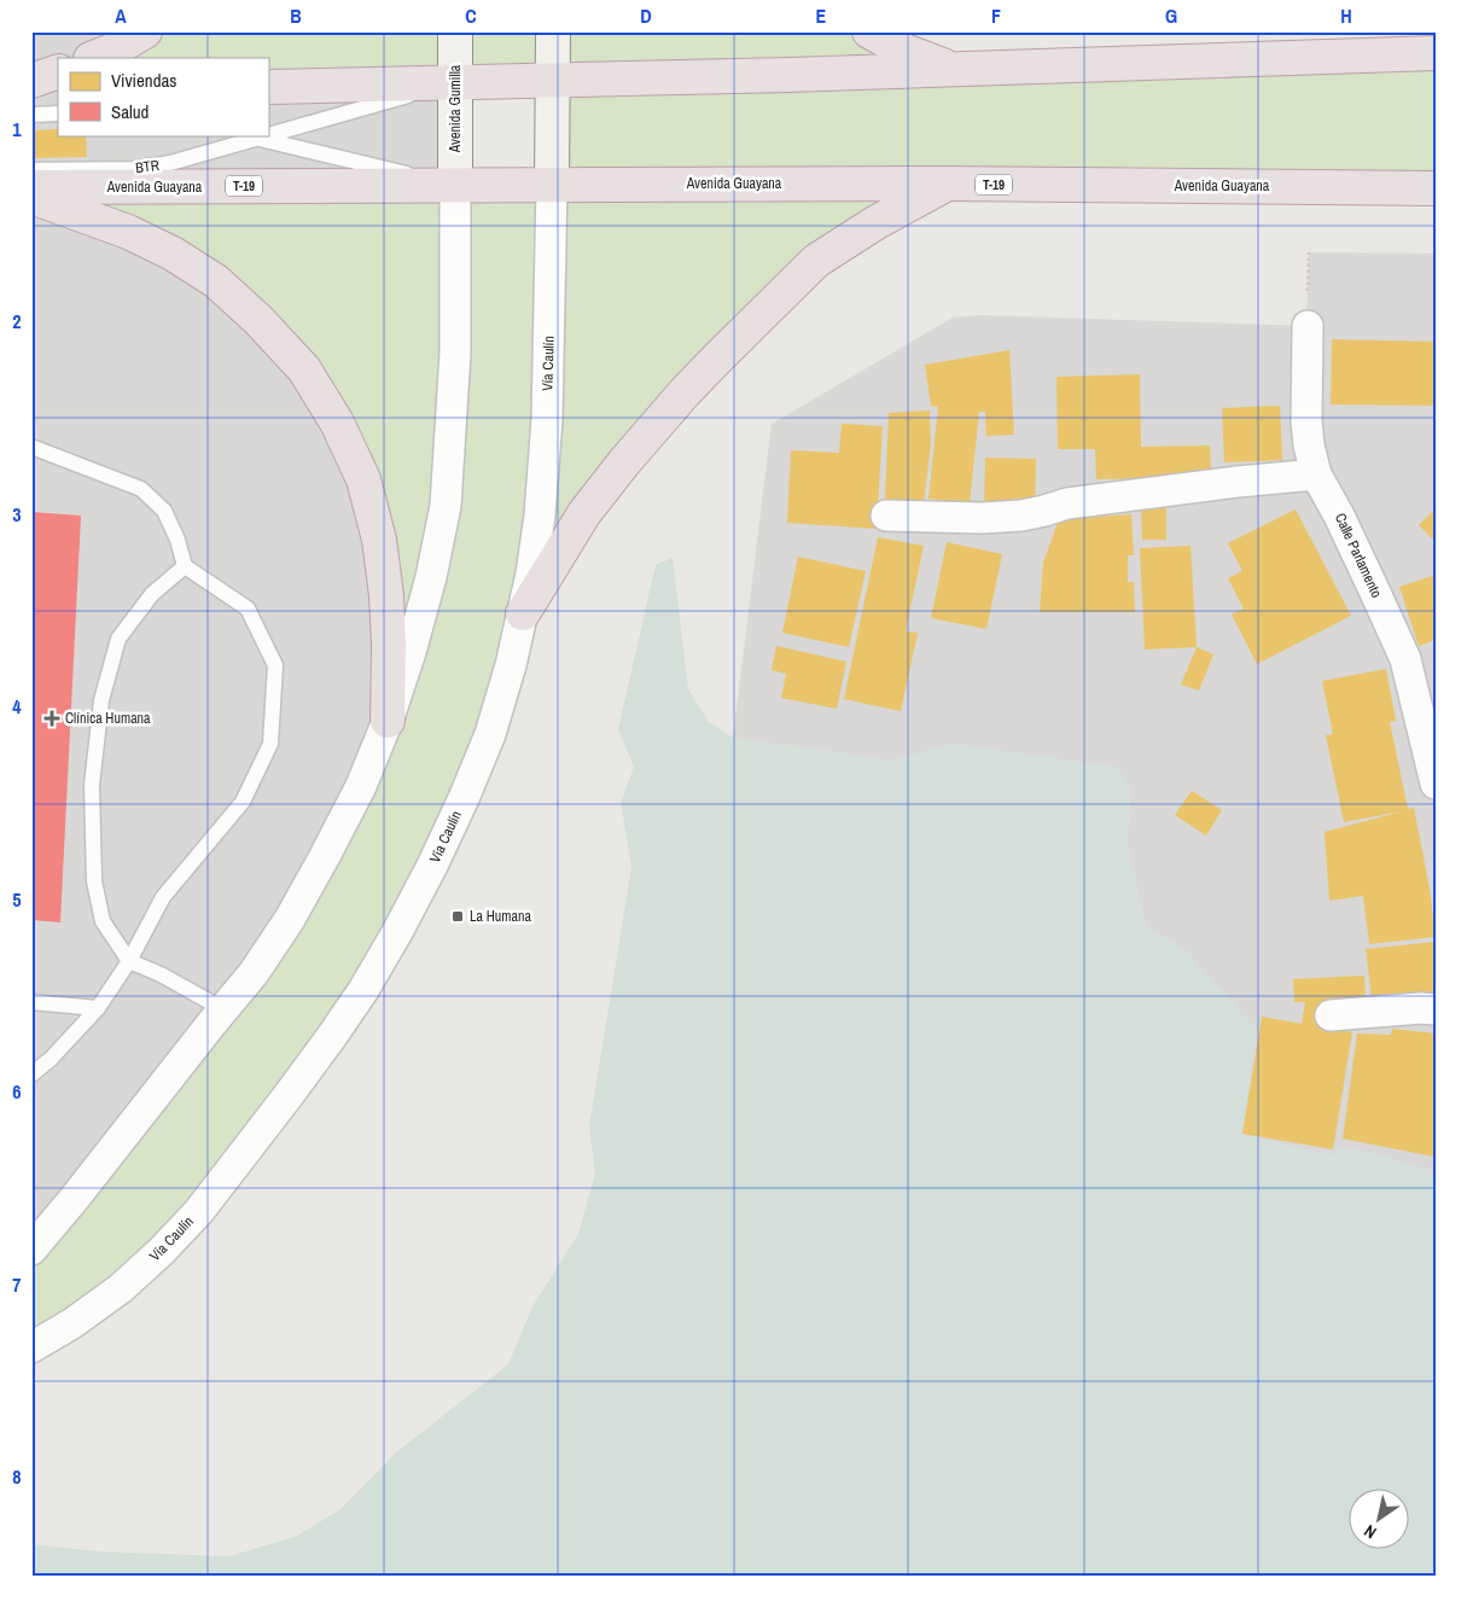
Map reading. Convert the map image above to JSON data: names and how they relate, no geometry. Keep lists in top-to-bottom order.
{
  "streets": {
    "highway": ["Avenida Guayana", "T-19"],
    "main road": ["Avenida Gumilla"],
    "street": ["Vía Caulín", "Calle Parlamento"],
    "lane": ["BTR"]
  },
  "crossings": [
    ["Avenida Gumilla", "BTR"],
    ["Avenida Gumilla", "Avenida Guayana"],
    ["BTR", "Avenida Guayana"],
    ["Avenida Guayana", "Vía Caulín"]
  ],
  "places": {
    "health": ["Clínica Humana"],
    "transit": ["La Humana"]
  },
  "legend": ["Viviendas", "Salud"],
  "north": "bottom left",
  "grid": {
    "columns": [
      "A",
      "B",
      "C",
      "D",
      "E",
      "F",
      "G",
      "H"
    ],
    "rows": [
      "1",
      "2",
      "3",
      "4",
      "5",
      "6",
      "7",
      "8"
    ]
  }
}
